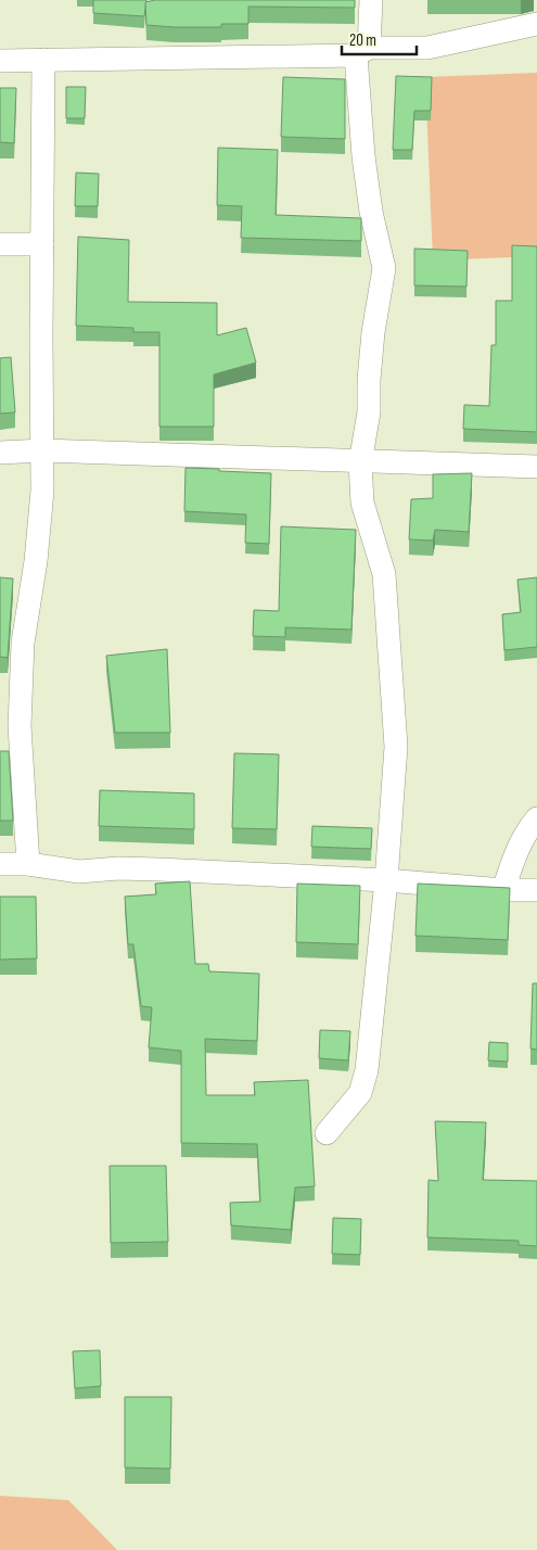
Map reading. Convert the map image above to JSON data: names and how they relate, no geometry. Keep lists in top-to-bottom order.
{
  "scale_bar": "20 m"
}
